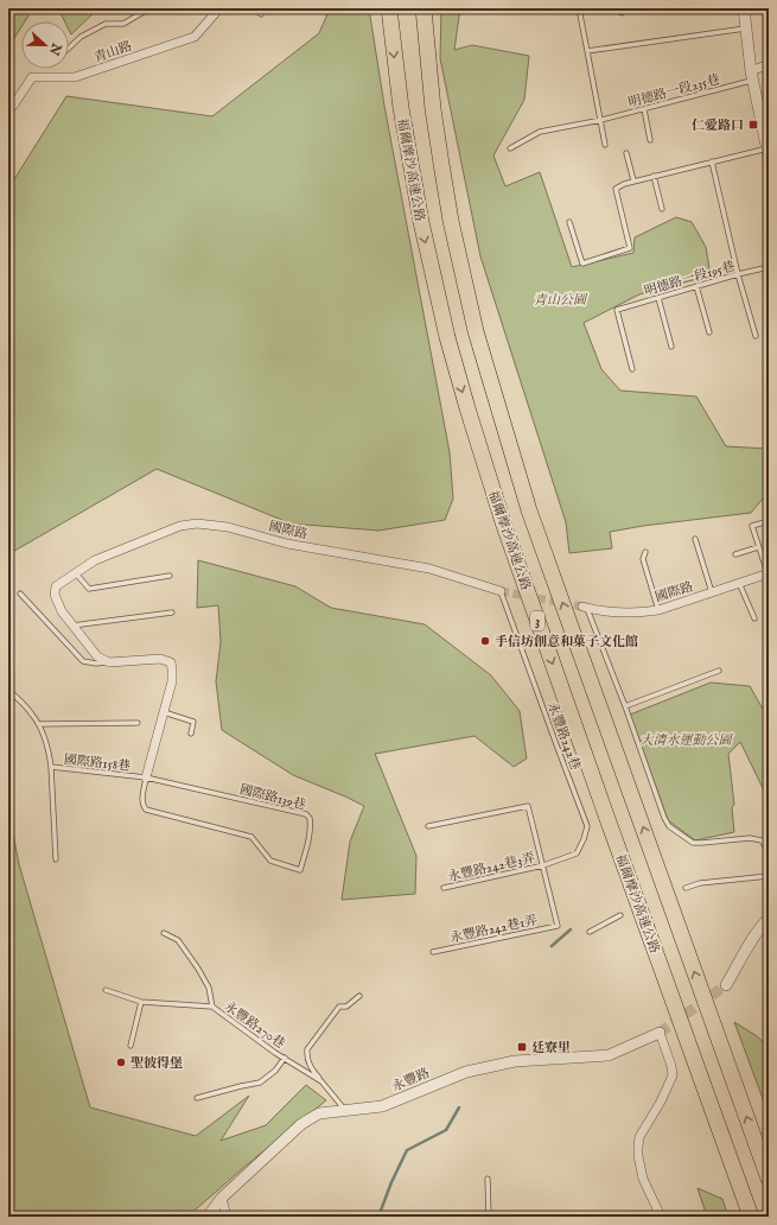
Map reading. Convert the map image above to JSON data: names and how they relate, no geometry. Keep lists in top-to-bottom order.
{
  "streets": {
    "highway": ["福爾摩沙高速公路", "3"],
    "street": ["青山路", "國際路", "永豐路"],
    "lane": [
      "明德路一段235巷",
      "明德路一段195巷",
      "永豐路242巷",
      "國際路158巷",
      "國際路139巷",
      "永豐路242巷3弄",
      "永豐路242巷1弄",
      "永豐路270巷"
    ]
  },
  "crossings": [
    ["國際路", "永豐路242巷"],
    ["永豐路242巷", "永豐路242巷3弄"],
    ["永豐路242巷", "永豐路242巷1弄"],
    ["國際路158巷", "國際路139巷"],
    ["永豐路242巷3弄", "永豐路242巷1弄"],
    ["永豐路270巷", "永豐路"]
  ],
  "parks": ["青山公園", "大清水運動公園"],
  "places": {
    "transit": ["仁愛路口", "廷寮里"],
    "other": ["手信坊創意和菓子文化館", "聖彼得堡"]
  },
  "north": "right"
}
